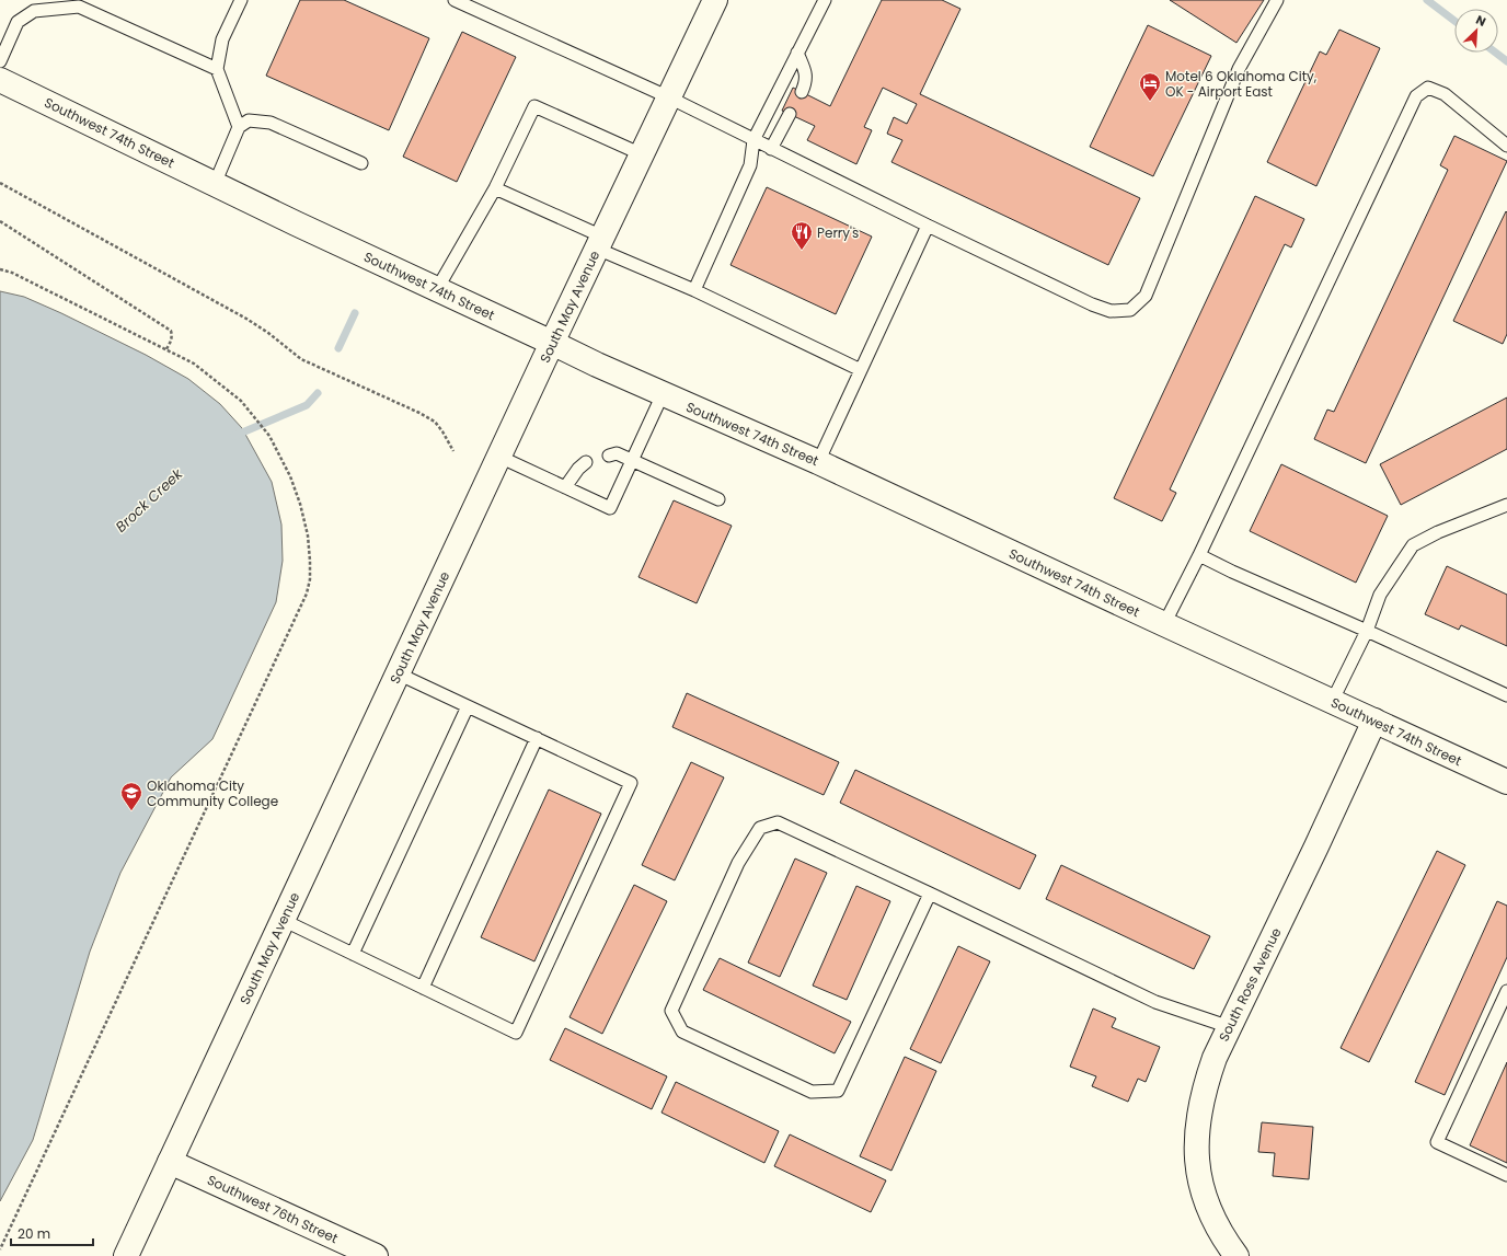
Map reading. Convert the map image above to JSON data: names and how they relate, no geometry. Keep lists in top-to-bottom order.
{
  "streets": {
    "main road": [
      "Southwest 74th Street",
      "South May Avenue",
      "South Ross Avenue",
      "Southwest 76th Street"
    ]
  },
  "crossings": [
    ["Southwest 74th Street", "South May Avenue"],
    ["Southwest 74th Street", "South Ross Avenue"],
    ["South May Avenue", "Southwest 76th Street"]
  ],
  "water": ["Brock Creek"],
  "places": {
    "hotel": ["Motel 6 Oklahoma City, OK - Airport East"],
    "restaurant": ["Perry's"],
    "school or university": ["Oklahoma City Community College"]
  },
  "scale_bar": "20 m",
  "north": "top right"
}
